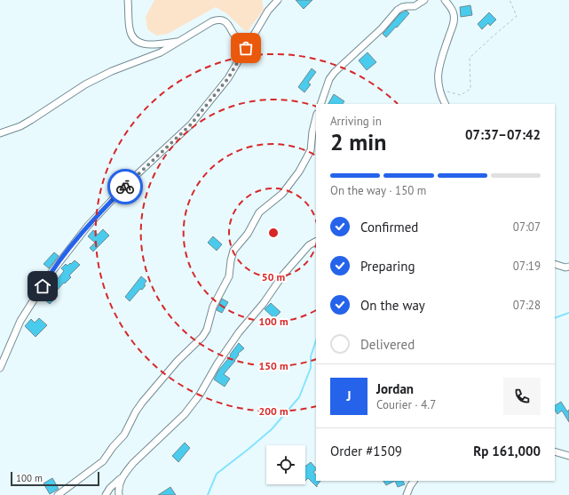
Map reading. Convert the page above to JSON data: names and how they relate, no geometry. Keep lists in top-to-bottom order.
{
  "scale_bar": "100 m",
  "page": {
    "heading": ["2 min", "Arriving in", "07:37–07:42"],
    "panel": [
      "Jordan",
      "Courier · 4.7",
      "Order #1509",
      "Rp 161,000"
    ],
    "bar": "On the way · 150 m",
    "list": [
      ["Confirmed", "07:07"],
      ["Preparing", "07:19"],
      ["On the way", "07:28"],
      "Delivered"
    ],
    "round": "J",
    "scale": "100 m"
  },
  "rings": [
    "50 m",
    "100 m",
    "150 m",
    "200 m"
  ]
}
